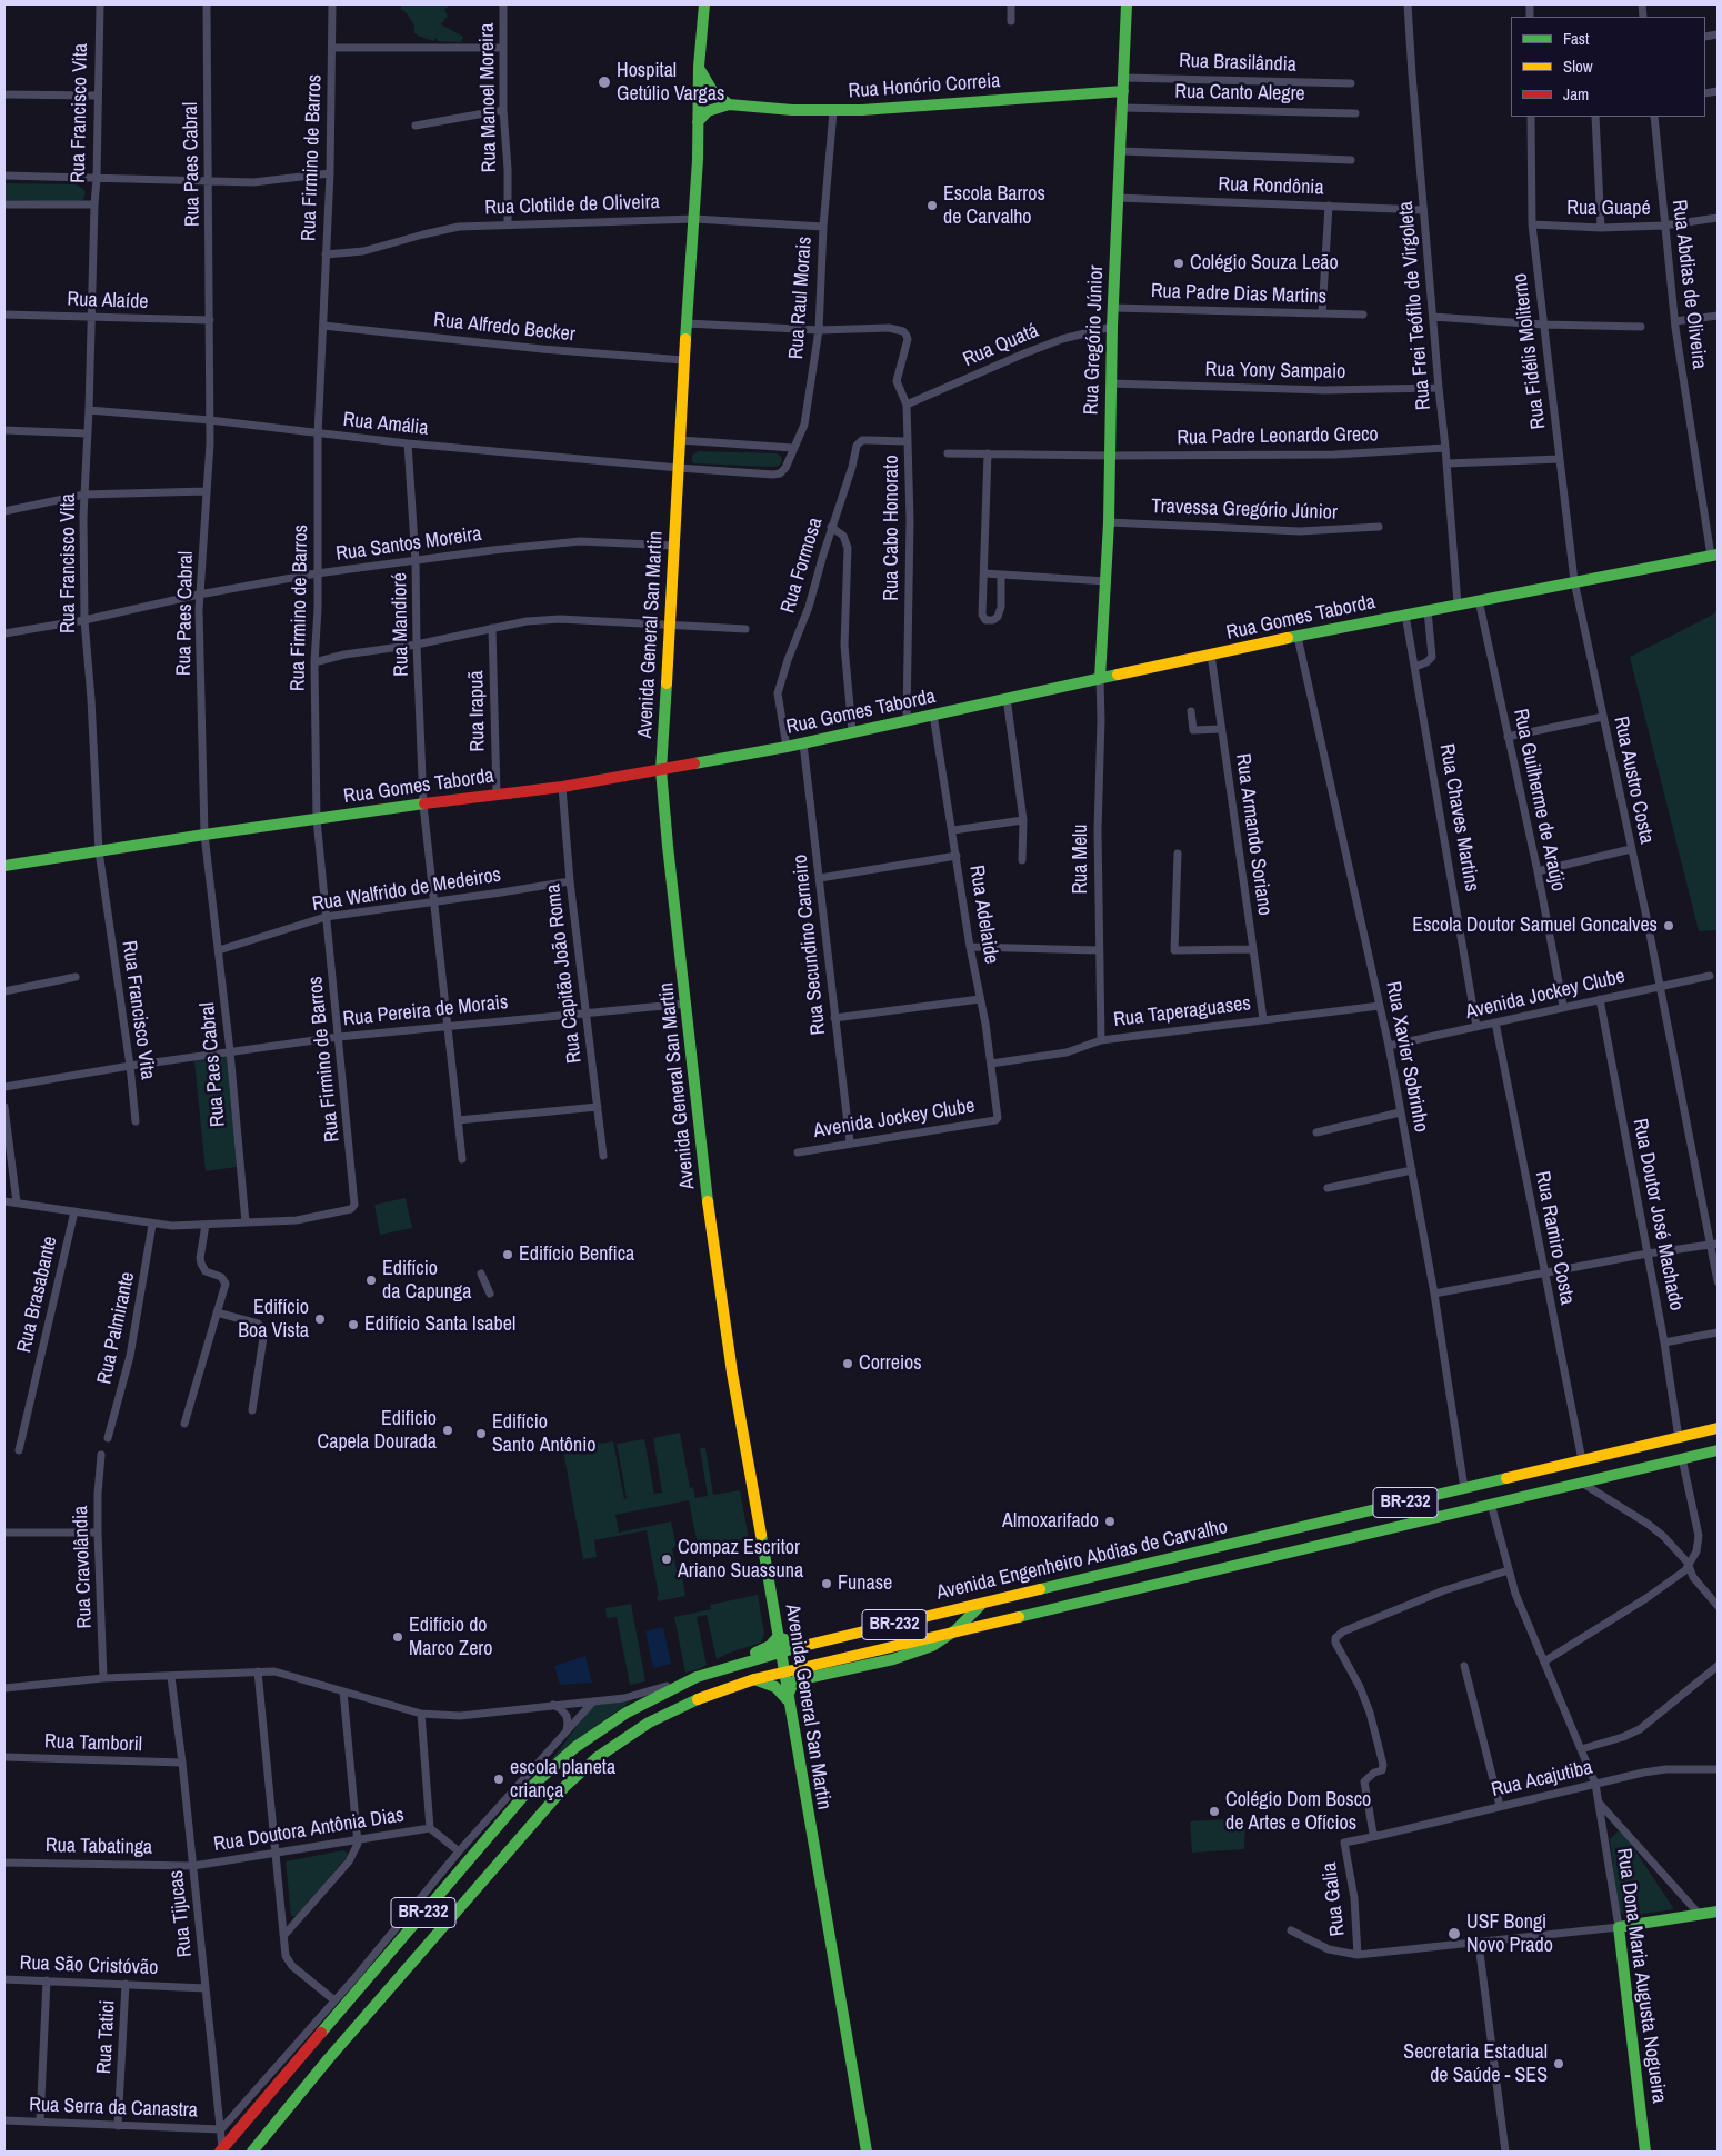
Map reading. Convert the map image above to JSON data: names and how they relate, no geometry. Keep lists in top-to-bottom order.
{
  "streets": {
    "main road": [
      "Rua Honório Correia",
      "Rua Gregório Júnior",
      "Rua Gomes Taborda",
      "Avenida General San Martin",
      "BR-232",
      "Avenida Engenheiro Abdias de Carvalho",
      "Rua Dona Maria Augusta Nogueira"
    ],
    "street": [
      "Rua Brasilândia",
      "Rua Canto Alegre",
      "Rua Manoel Moreira",
      "Rua Francisco Vita",
      "Rua Firmino de Barros",
      "Rua Paes Cabral",
      "Rua Rondônia",
      "Rua Clotilde de Oliveira",
      "Rua Guapé",
      "Rua Abdias de Oliveira",
      "Rua Padre Dias Martins",
      "Rua Raul Morais",
      "Rua Alaíde",
      "Rua Frei Teófilo de Virgoleta",
      "Rua Alfredo Becker",
      "Rua Quatá",
      "Rua Fidélis Moliterno",
      "Rua Yony Sampaio",
      "Rua Amália",
      "Rua Padre Leonardo Greco",
      "Travessa Gregório Júnior",
      "Rua Cabo Honorato",
      "Rua Santos Moreira",
      "Rua Formosa",
      "Rua Mandioré",
      "Rua Irapuã",
      "Rua Austro Costa",
      "Rua Guilherme de Araújo",
      "Rua Chaves Martins",
      "Rua Armando Soriano",
      "Rua Melu",
      "Rua Walfrido de Medeiros",
      "Rua Adelaide",
      "Rua Secundino Carneiro",
      "Rua Capitão João Roma",
      "Avenida Jockey Clube",
      "Rua Pereira de Morais",
      "Rua Taperaguases",
      "Rua Xavier Sobrinho",
      "Rua Doutor José Machado",
      "Rua Ramiro Costa",
      "Rua Brasabante",
      "Rua Palmirante",
      "Rua Cravolândia",
      "Rua Tamboril",
      "Rua Acajutiba",
      "Rua Doutora Antônia Dias",
      "Rua Tabatinga",
      "Rua Galia",
      "Rua Tijucas",
      "Rua São Cristóvão",
      "Rua Tatici",
      "Rua Serra da Canastra"
    ]
  },
  "crossings": [
    ["Rua Brasilândia", "Rua Gregório Júnior"],
    ["Rua Honório Correia", "Rua Raul Morais"],
    ["Rua Honório Correia", "Rua Gregório Júnior"],
    ["Rua Honório Correia", "Avenida General San Martin"],
    ["Rua Canto Alegre", "Rua Gregório Júnior"],
    ["Rua Manoel Moreira", "Rua Clotilde de Oliveira"],
    ["Rua Francisco Vita", "Rua Alaíde"],
    ["Rua Francisco Vita", "Rua Amália"],
    ["Rua Francisco Vita", "Rua Santos Moreira"],
    ["Rua Francisco Vita", "Rua Gomes Taborda"],
    ["Rua Francisco Vita", "Rua Pereira de Morais"],
    ["Rua Firmino de Barros", "Rua Paes Cabral"],
    ["Rua Firmino de Barros", "Rua Clotilde de Oliveira"],
    ["Rua Firmino de Barros", "Rua Alfredo Becker"],
    ["Rua Firmino de Barros", "Rua Amália"],
    ["Rua Firmino de Barros", "Rua Santos Moreira"],
    ["Rua Firmino de Barros", "Rua Gomes Taborda"],
    ["Rua Firmino de Barros", "Rua Walfrido de Medeiros"],
    ["Rua Firmino de Barros", "Rua Pereira de Morais"],
    ["Rua Paes Cabral", "Rua Alaíde"],
    ["Rua Paes Cabral", "Rua Amália"],
    ["Rua Paes Cabral", "Rua Santos Moreira"],
    ["Rua Paes Cabral", "Rua Gomes Taborda"],
    ["Rua Paes Cabral", "Rua Walfrido de Medeiros"],
    ["Rua Paes Cabral", "Rua Pereira de Morais"],
    ["Rua Rondônia", "Rua Frei Teófilo de Virgoleta"],
    ["Rua Rondônia", "Rua Gregório Júnior"],
    ["Rua Clotilde de Oliveira", "Rua Raul Morais"],
    ["Rua Clotilde de Oliveira", "Avenida General San Martin"],
    ["Rua Guapé", "Rua Abdias de Oliveira"],
    ["Rua Guapé", "Rua Fidélis Moliterno"],
    ["Rua Abdias de Oliveira", "Rua Gomes Taborda"],
    ["Rua Padre Dias Martins", "Rua Gregório Júnior"],
    ["Rua Raul Morais", "Rua Amália"],
    ["Rua Raul Morais", "Rua Cabo Honorato"],
    ["Rua Frei Teófilo de Virgoleta", "Rua Yony Sampaio"],
    ["Rua Frei Teófilo de Virgoleta", "Rua Padre Leonardo Greco"],
    ["Rua Frei Teófilo de Virgoleta", "Rua Gomes Taborda"],
    ["Rua Alfredo Becker", "Avenida General San Martin"],
    ["Rua Gregório Júnior", "Rua Quatá"],
    ["Rua Gregório Júnior", "Rua Yony Sampaio"],
    ["Rua Gregório Júnior", "Rua Padre Leonardo Greco"],
    ["Rua Gregório Júnior", "Travessa Gregório Júnior"],
    ["Rua Gregório Júnior", "Rua Gomes Taborda"],
    ["Rua Gregório Júnior", "Rua Melu"],
    ["Rua Quatá", "Rua Cabo Honorato"],
    ["Rua Fidélis Moliterno", "Rua Gomes Taborda"],
    ["Rua Fidélis Moliterno", "Rua Austro Costa"],
    ["Rua Amália", "Rua Mandioré"],
    ["Rua Amália", "Avenida General San Martin"],
    ["Rua Cabo Honorato", "Rua Formosa"],
    ["Rua Cabo Honorato", "Rua Gomes Taborda"],
    ["Rua Santos Moreira", "Rua Mandioré"],
    ["Rua Santos Moreira", "Avenida General San Martin"],
    ["Rua Formosa", "Rua Gomes Taborda"],
    ["Rua Gomes Taborda", "Rua Mandioré"],
    ["Rua Gomes Taborda", "Avenida General San Martin"],
    ["Rua Gomes Taborda", "Rua Irapuã"],
    ["Rua Gomes Taborda", "Rua Austro Costa"],
    ["Rua Gomes Taborda", "Rua Guilherme de Araújo"],
    ["Rua Gomes Taborda", "Rua Chaves Martins"],
    ["Rua Gomes Taborda", "Rua Armando Soriano"],
    ["Rua Gomes Taborda", "Rua Melu"],
    ["Rua Gomes Taborda", "Rua Adelaide"],
    ["Rua Gomes Taborda", "Rua Secundino Carneiro"],
    ["Rua Gomes Taborda", "Rua Capitão João Roma"],
    ["Rua Gomes Taborda", "Rua Xavier Sobrinho"],
    ["Rua Mandioré", "Rua Walfrido de Medeiros"],
    ["Rua Mandioré", "Rua Pereira de Morais"],
    ["Avenida General San Martin", "Rua Pereira de Morais"],
    ["Avenida General San Martin", "Avenida Engenheiro Abdias de Carvalho"],
    ["Rua Austro Costa", "Avenida Jockey Clube"],
    ["Rua Guilherme de Araújo", "Avenida Jockey Clube"],
    ["Rua Chaves Martins", "Avenida Jockey Clube"],
    ["Rua Armando Soriano", "Rua Taperaguases"],
    ["Rua Melu", "Rua Taperaguases"],
    ["Rua Walfrido de Medeiros", "Rua Capitão João Roma"],
    ["Rua Adelaide", "Avenida Jockey Clube"],
    ["Rua Adelaide", "Rua Taperaguases"],
    ["Rua Secundino Carneiro", "Avenida Jockey Clube"],
    ["Rua Capitão João Roma", "Rua Pereira de Morais"],
    ["Avenida Jockey Clube", "Rua Xavier Sobrinho"],
    ["Avenida Jockey Clube", "Rua Doutor José Machado"],
    ["Avenida Jockey Clube", "Rua Ramiro Costa"],
    ["Rua Taperaguases", "Rua Xavier Sobrinho"],
    ["Rua Xavier Sobrinho", "Avenida Engenheiro Abdias de Carvalho"],
    ["Rua Doutor José Machado", "Avenida Engenheiro Abdias de Carvalho"],
    ["Rua Ramiro Costa", "Avenida Engenheiro Abdias de Carvalho"],
    ["Avenida Engenheiro Abdias de Carvalho", "Rua Tijucas"],
    ["Avenida Engenheiro Abdias de Carvalho", "Rua Dona Maria Augusta Nogueira"],
    ["Rua Tamboril", "Rua Tijucas"],
    ["Rua Acajutiba", "Rua Galia"],
    ["Rua Acajutiba", "Rua Dona Maria Augusta Nogueira"],
    ["Rua Doutora Antônia Dias", "Rua Tabatinga"],
    ["Rua Doutora Antônia Dias", "Rua Tijucas"],
    ["Rua Tabatinga", "Rua Tijucas"],
    ["Rua Tijucas", "Rua São Cristóvão"],
    ["Rua Tijucas", "Rua Serra da Canastra"],
    ["Rua São Cristóvão", "Rua Tatici"],
    ["Rua Tatici", "Rua Serra da Canastra"]
  ],
  "places": [
    "Hospital Getúlio Vargas",
    "Escola Barros de Carvalho",
    "Colégio Souza Leão",
    "Escola Doutor Samuel Goncalves",
    "Edifício Benfica",
    "Edifício da Capunga",
    "Edifício Boa Vista",
    "Edifício Santa Isabel",
    "Correios",
    "Edificio Capela Dourada",
    "Edifício Santo Antônio",
    "Almoxarifado",
    "Compaz Escritor Ariano Suassuna",
    "Funase",
    "Edifício do Marco Zero",
    "escola planeta criança",
    "Colégio Dom Bosco de Artes e Ofícios",
    "USF Bongi Novo Prado",
    "Secretaria Estadual de Saúde - SES"
  ],
  "legend": ["Fast", "Slow", "Jam"]
}
